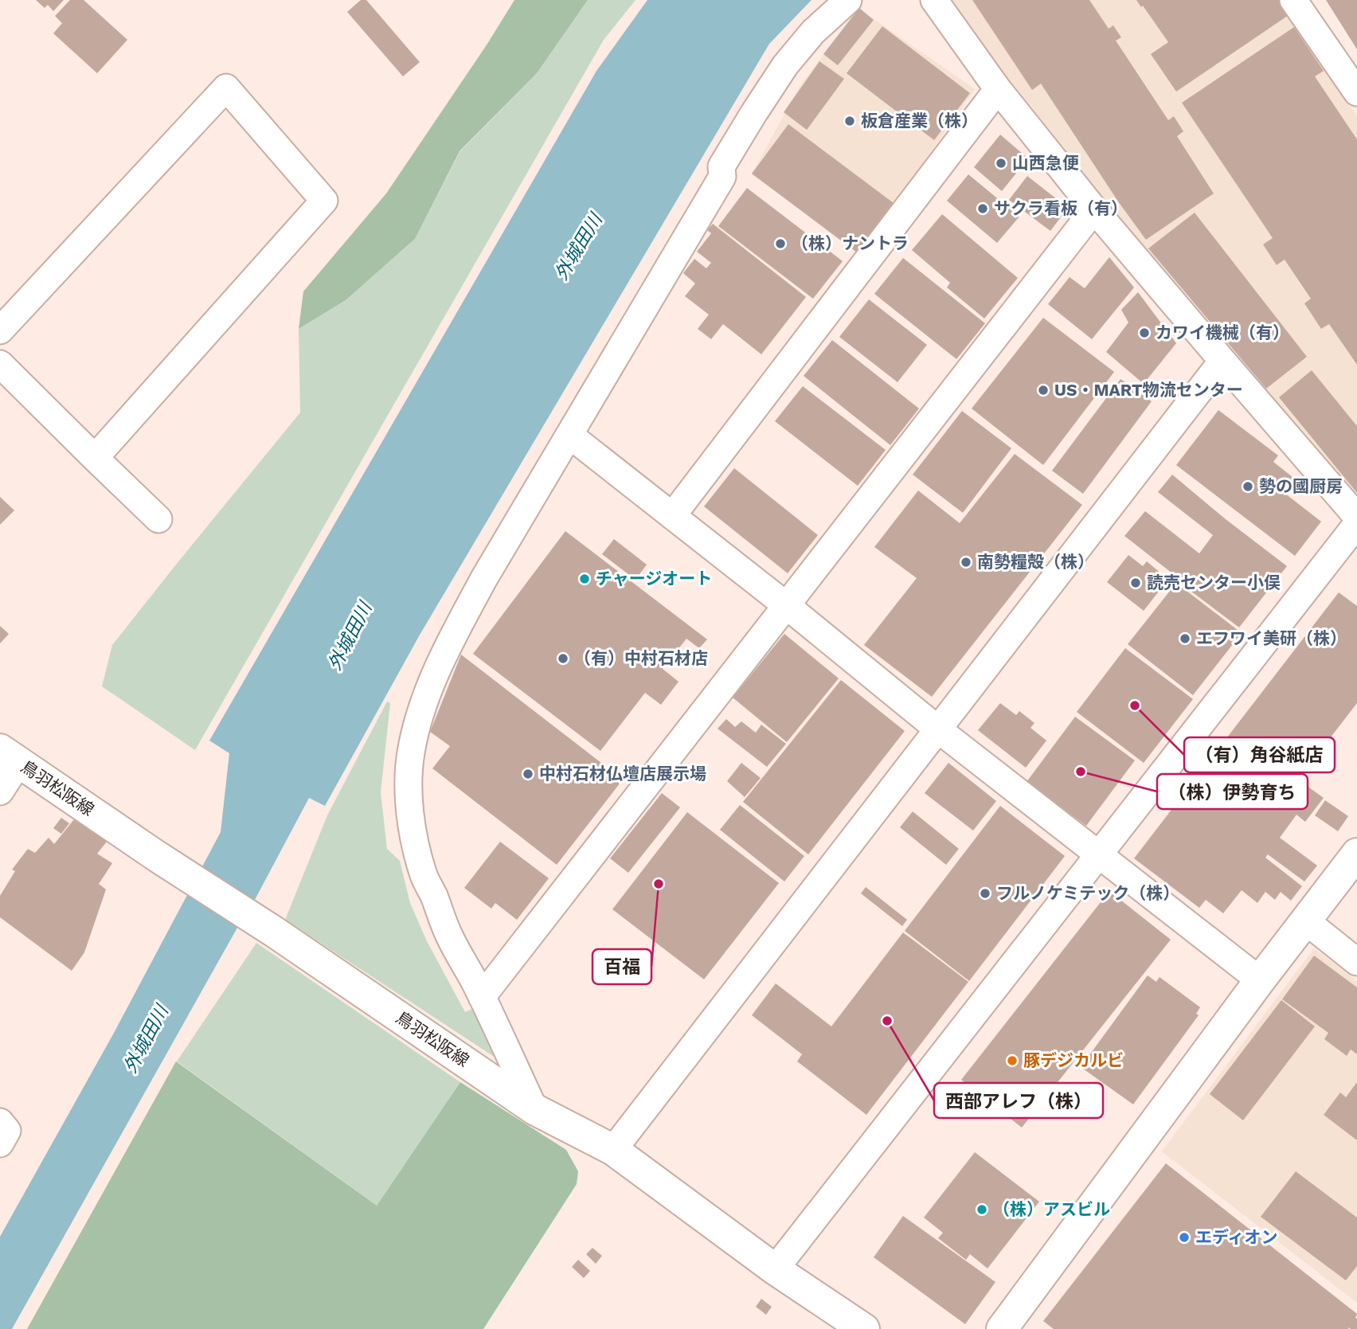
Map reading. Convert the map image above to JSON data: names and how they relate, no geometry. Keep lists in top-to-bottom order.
{
  "streets": {
    "main road": ["鳥羽松阪線"]
  },
  "water": ["外城田川"],
  "places": [
    "板倉産業（株）",
    "山西急便",
    "サクラ看板（有）",
    "（株）ナントラ",
    "カワイ機械（有）",
    "US・MART物流センター",
    "勢の國厨房",
    "南勢糧殻（株）",
    "チャージオート",
    "読売センター小俣",
    "エフワイ美研（株）",
    "（有）中村石材店",
    "（有）角谷紙店",
    "（株）伊勢育ち",
    "中村石材仏壇店展示場",
    "百福",
    "フルノケミテック（株）",
    "西部アレフ（株）",
    "豚デジカルビ",
    "（株）アスビル",
    "エディオン"
  ]
}
